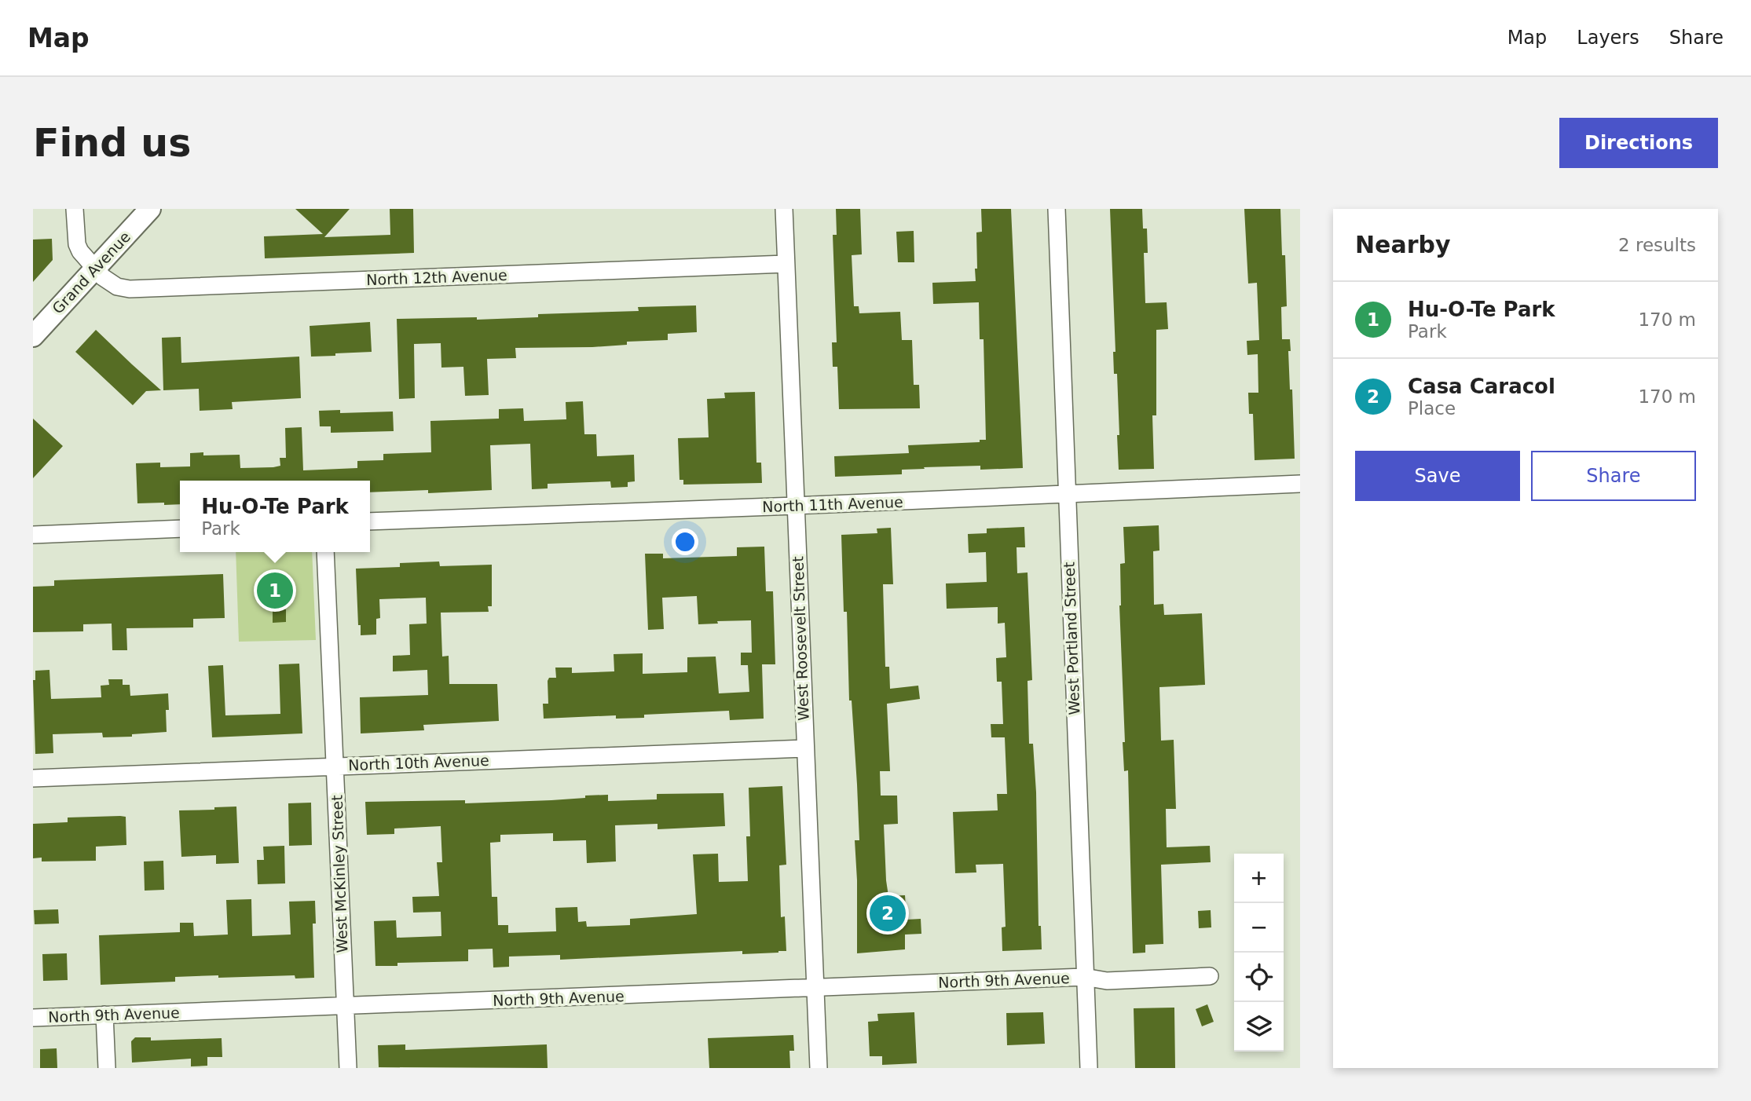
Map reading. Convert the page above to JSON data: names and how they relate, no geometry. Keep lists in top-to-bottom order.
{
  "streets": {
    "main road": ["Grand Avenue"],
    "street": [
      "North 12th Avenue",
      "North 11th Avenue",
      "West Roosevelt Street",
      "West Portland Street",
      "North 10th Avenue",
      "West McKinley Street",
      "North 9th Avenue"
    ]
  },
  "crossings": [
    ["Grand Avenue", "North 12th Avenue"],
    ["North 12th Avenue", "West Roosevelt Street"],
    ["North 11th Avenue", "West Roosevelt Street"],
    ["North 11th Avenue", "West Portland Street"],
    ["West Roosevelt Street", "North 10th Avenue"],
    ["West Roosevelt Street", "North 9th Avenue"],
    ["West Portland Street", "North 9th Avenue"],
    ["North 10th Avenue", "West McKinley Street"],
    ["West McKinley Street", "North 9th Avenue"]
  ],
  "page": {
    "header": "Map",
    "nav": ["Map", "Layers", "Share"],
    "buttons": [
      "Directions",
      ["Save", "Share"]
    ],
    "title": "Find us",
    "heading": ["Nearby", "2 results"],
    "list": [
      {
        "mark": "1",
        "name": "Hu-O-Te Park",
        "note": "Park",
        "value": "170 m"
      },
      {
        "mark": "2",
        "name": "Casa Caracol",
        "note": "Place",
        "value": "170 m"
      }
    ],
    "popup": ["Hu-O-Te Park", "Park"],
    "pins": ["1", "2"],
    "map_buttons": ["+", "−"]
  }
}
